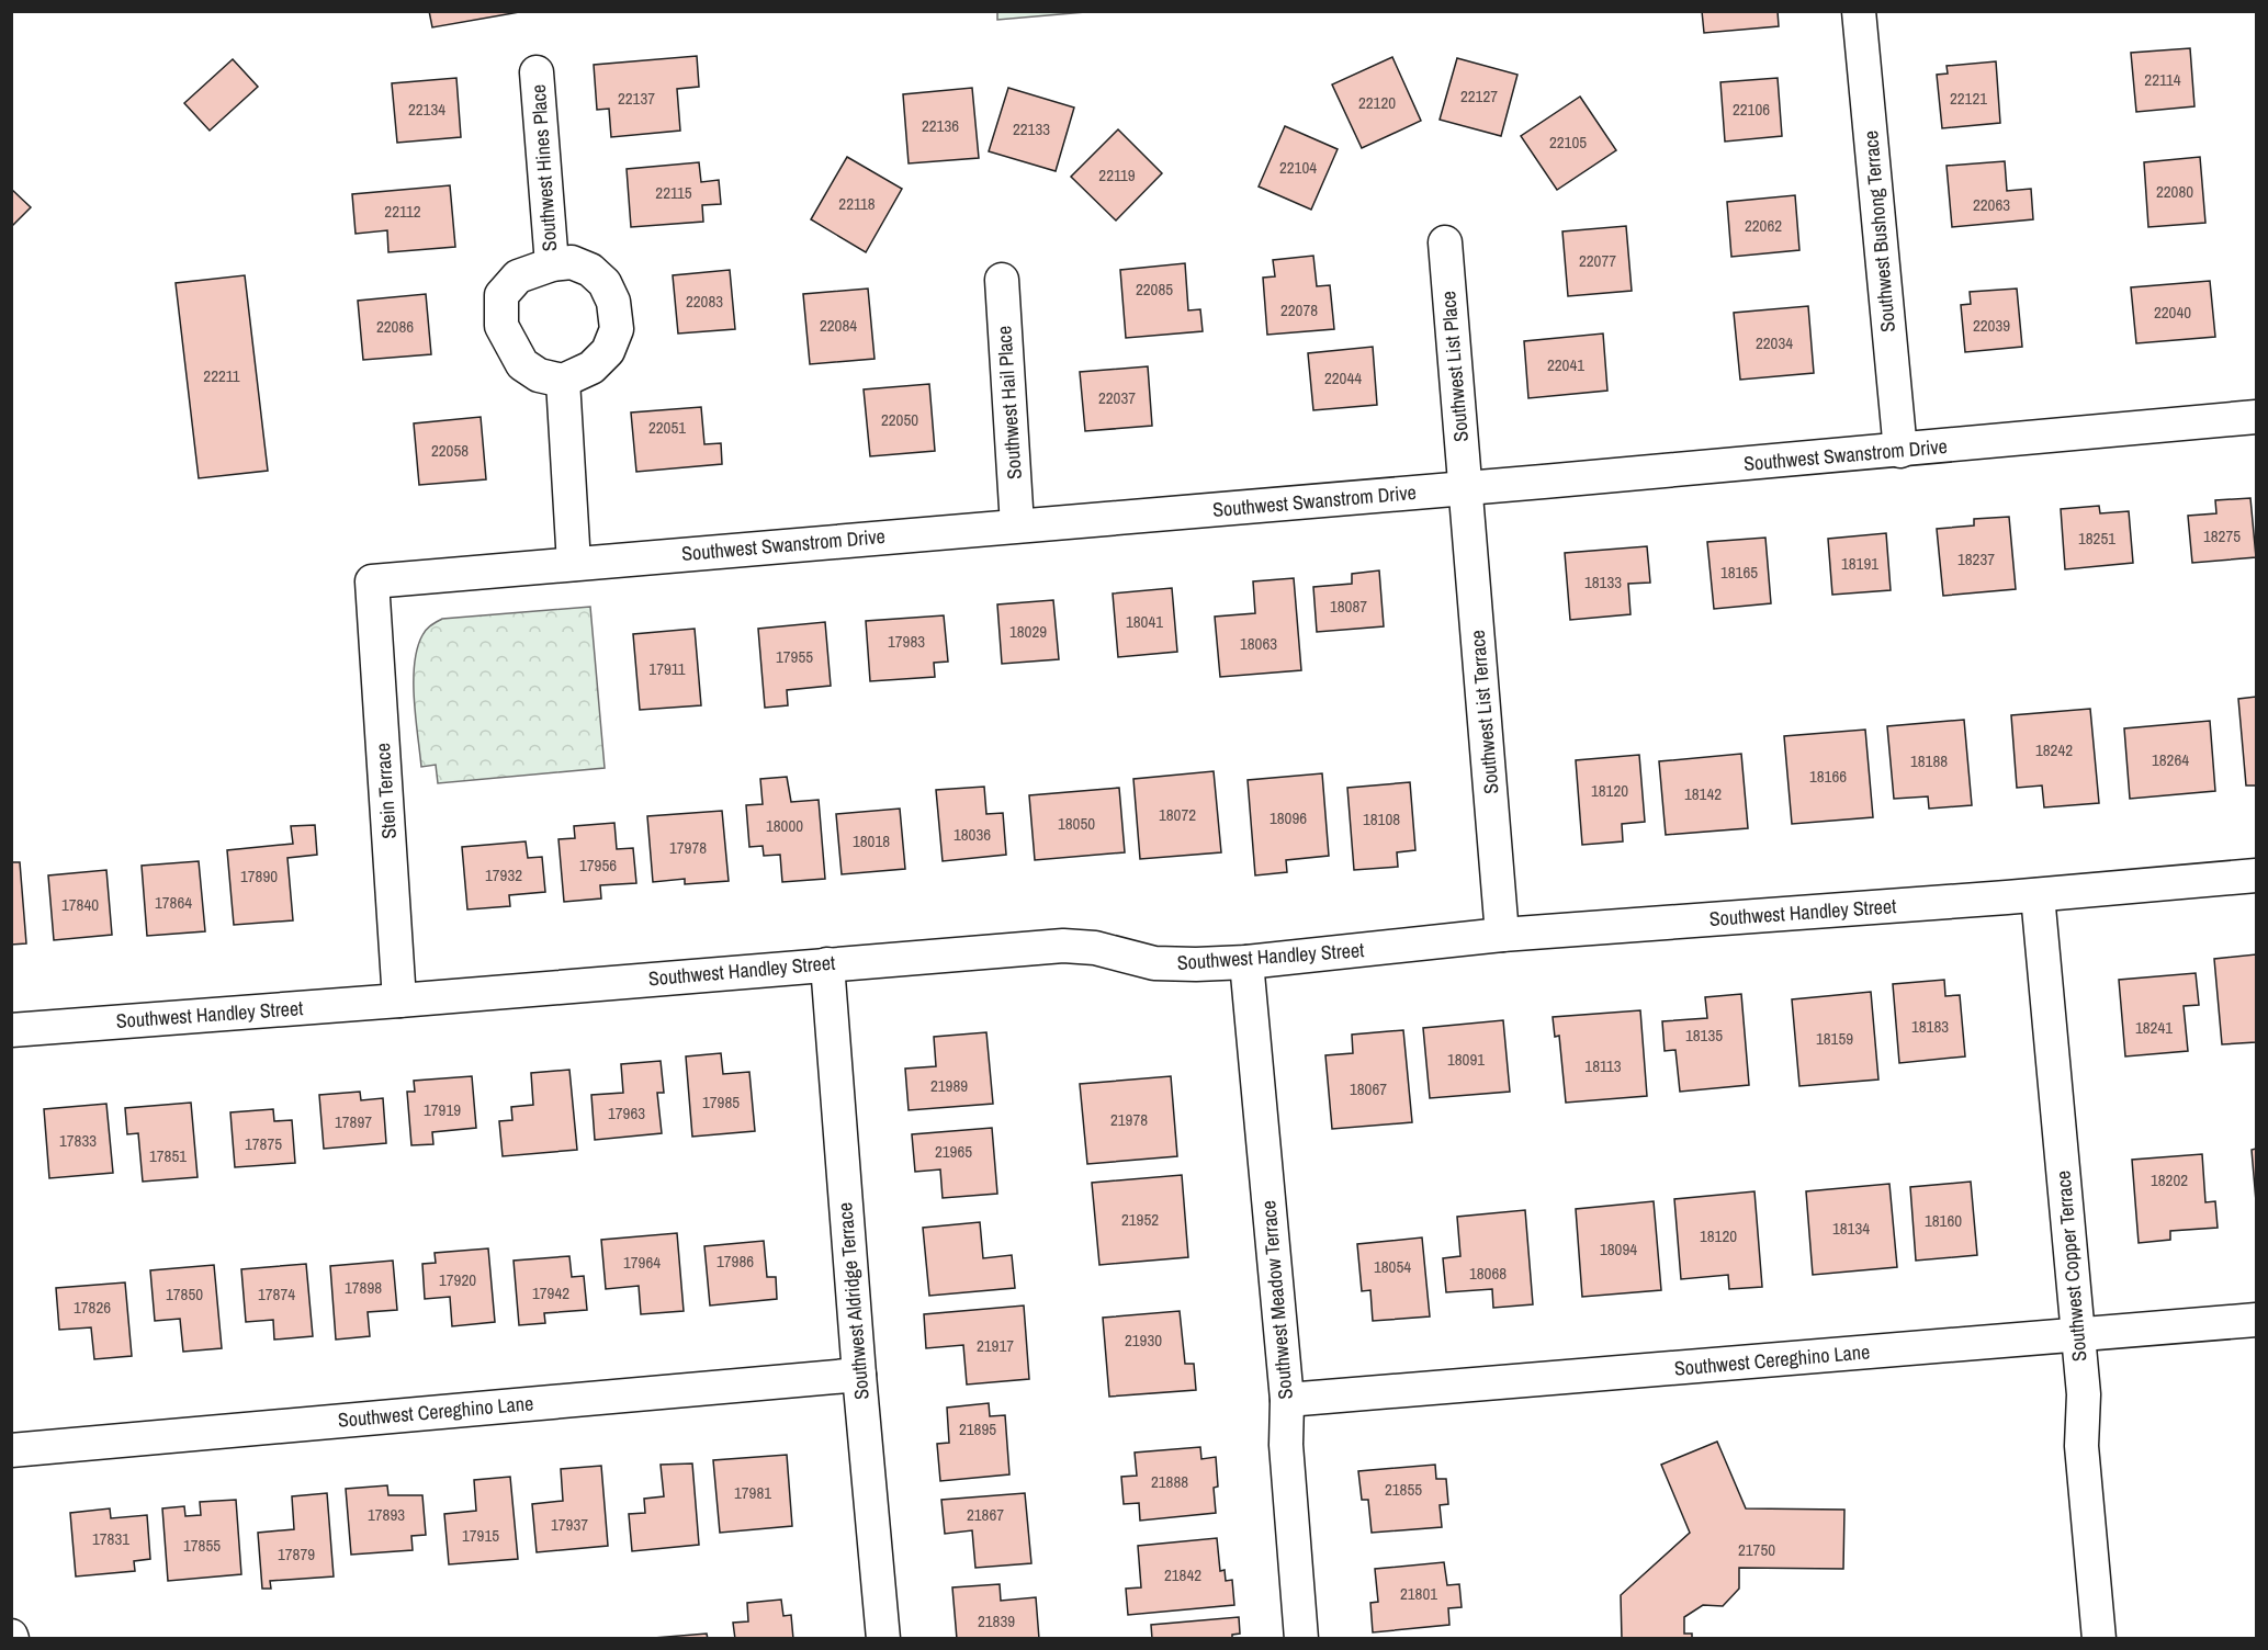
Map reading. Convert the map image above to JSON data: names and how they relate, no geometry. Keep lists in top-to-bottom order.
{
  "streets": {
    "street": [
      "Southwest Hines Place",
      "Southwest Bushong Terrace",
      "Southwest List Place",
      "Southwest Hail Place",
      "Southwest Swanstrom Drive",
      "Southwest List Terrace",
      "Stein Terrace",
      "Southwest Handley Street",
      "Southwest Copper Terrace",
      "Southwest Meadow Terrace",
      "Southwest Aldridge Terrace",
      "Southwest Cereghino Lane"
    ]
  },
  "crossings": [
    ["Southwest Bushong Terrace", "Southwest Swanstrom Drive"],
    ["Southwest List Place", "Southwest Swanstrom Drive"],
    ["Southwest List Place", "Southwest List Terrace"],
    ["Southwest Hail Place", "Southwest Swanstrom Drive"],
    ["Southwest Swanstrom Drive", "Southwest List Terrace"],
    ["Southwest Swanstrom Drive", "Stein Terrace"],
    ["Southwest List Terrace", "Southwest Handley Street"],
    ["Stein Terrace", "Southwest Handley Street"],
    ["Southwest Handley Street", "Southwest Copper Terrace"],
    ["Southwest Handley Street", "Southwest Meadow Terrace"],
    ["Southwest Handley Street", "Southwest Aldridge Terrace"],
    ["Southwest Copper Terrace", "Southwest Cereghino Lane"],
    ["Southwest Meadow Terrace", "Southwest Cereghino Lane"],
    ["Southwest Aldridge Terrace", "Southwest Cereghino Lane"]
  ],
  "house_numbers": [
    "22114",
    "22127",
    "22137",
    "22121",
    "22120",
    "22134",
    "22106",
    "22136",
    "22133",
    "22105",
    "22104",
    "22119",
    "22080",
    "22115",
    "22118",
    "22063",
    "22112",
    "22062",
    "22077",
    "22085",
    "22083",
    "22078",
    "22040",
    "22084",
    "22039",
    "22086",
    "22034",
    "22041",
    "22211",
    "22044",
    "22037",
    "22050",
    "22051",
    "22058",
    "18275",
    "18251",
    "18237",
    "18191",
    "18165",
    "18133",
    "18087",
    "18041",
    "18029",
    "17983",
    "18063",
    "17955",
    "17911",
    "18242",
    "18264",
    "18188",
    "18166",
    "18120",
    "18142",
    "18072",
    "18096",
    "18108",
    "18050",
    "18000",
    "18036",
    "18018",
    "17978",
    "17956",
    "17932",
    "17890",
    "17864",
    "17840",
    "18183",
    "18241",
    "18135",
    "18159",
    "18091",
    "18113",
    "21989",
    "18067",
    "17985",
    "17919",
    "17963",
    "21978",
    "17897",
    "17833",
    "17875",
    "21965",
    "17851",
    "18202",
    "21952",
    "18160",
    "18134",
    "18120",
    "18094",
    "17986",
    "17964",
    "18054",
    "18068",
    "17920",
    "17898",
    "17942",
    "17850",
    "17874",
    "17826",
    "21930",
    "21917",
    "21895",
    "21888",
    "21855",
    "17981",
    "17893",
    "21867",
    "17937",
    "17915",
    "17831",
    "17855",
    "21750",
    "17879",
    "21842",
    "21801",
    "21839"
  ]
}
